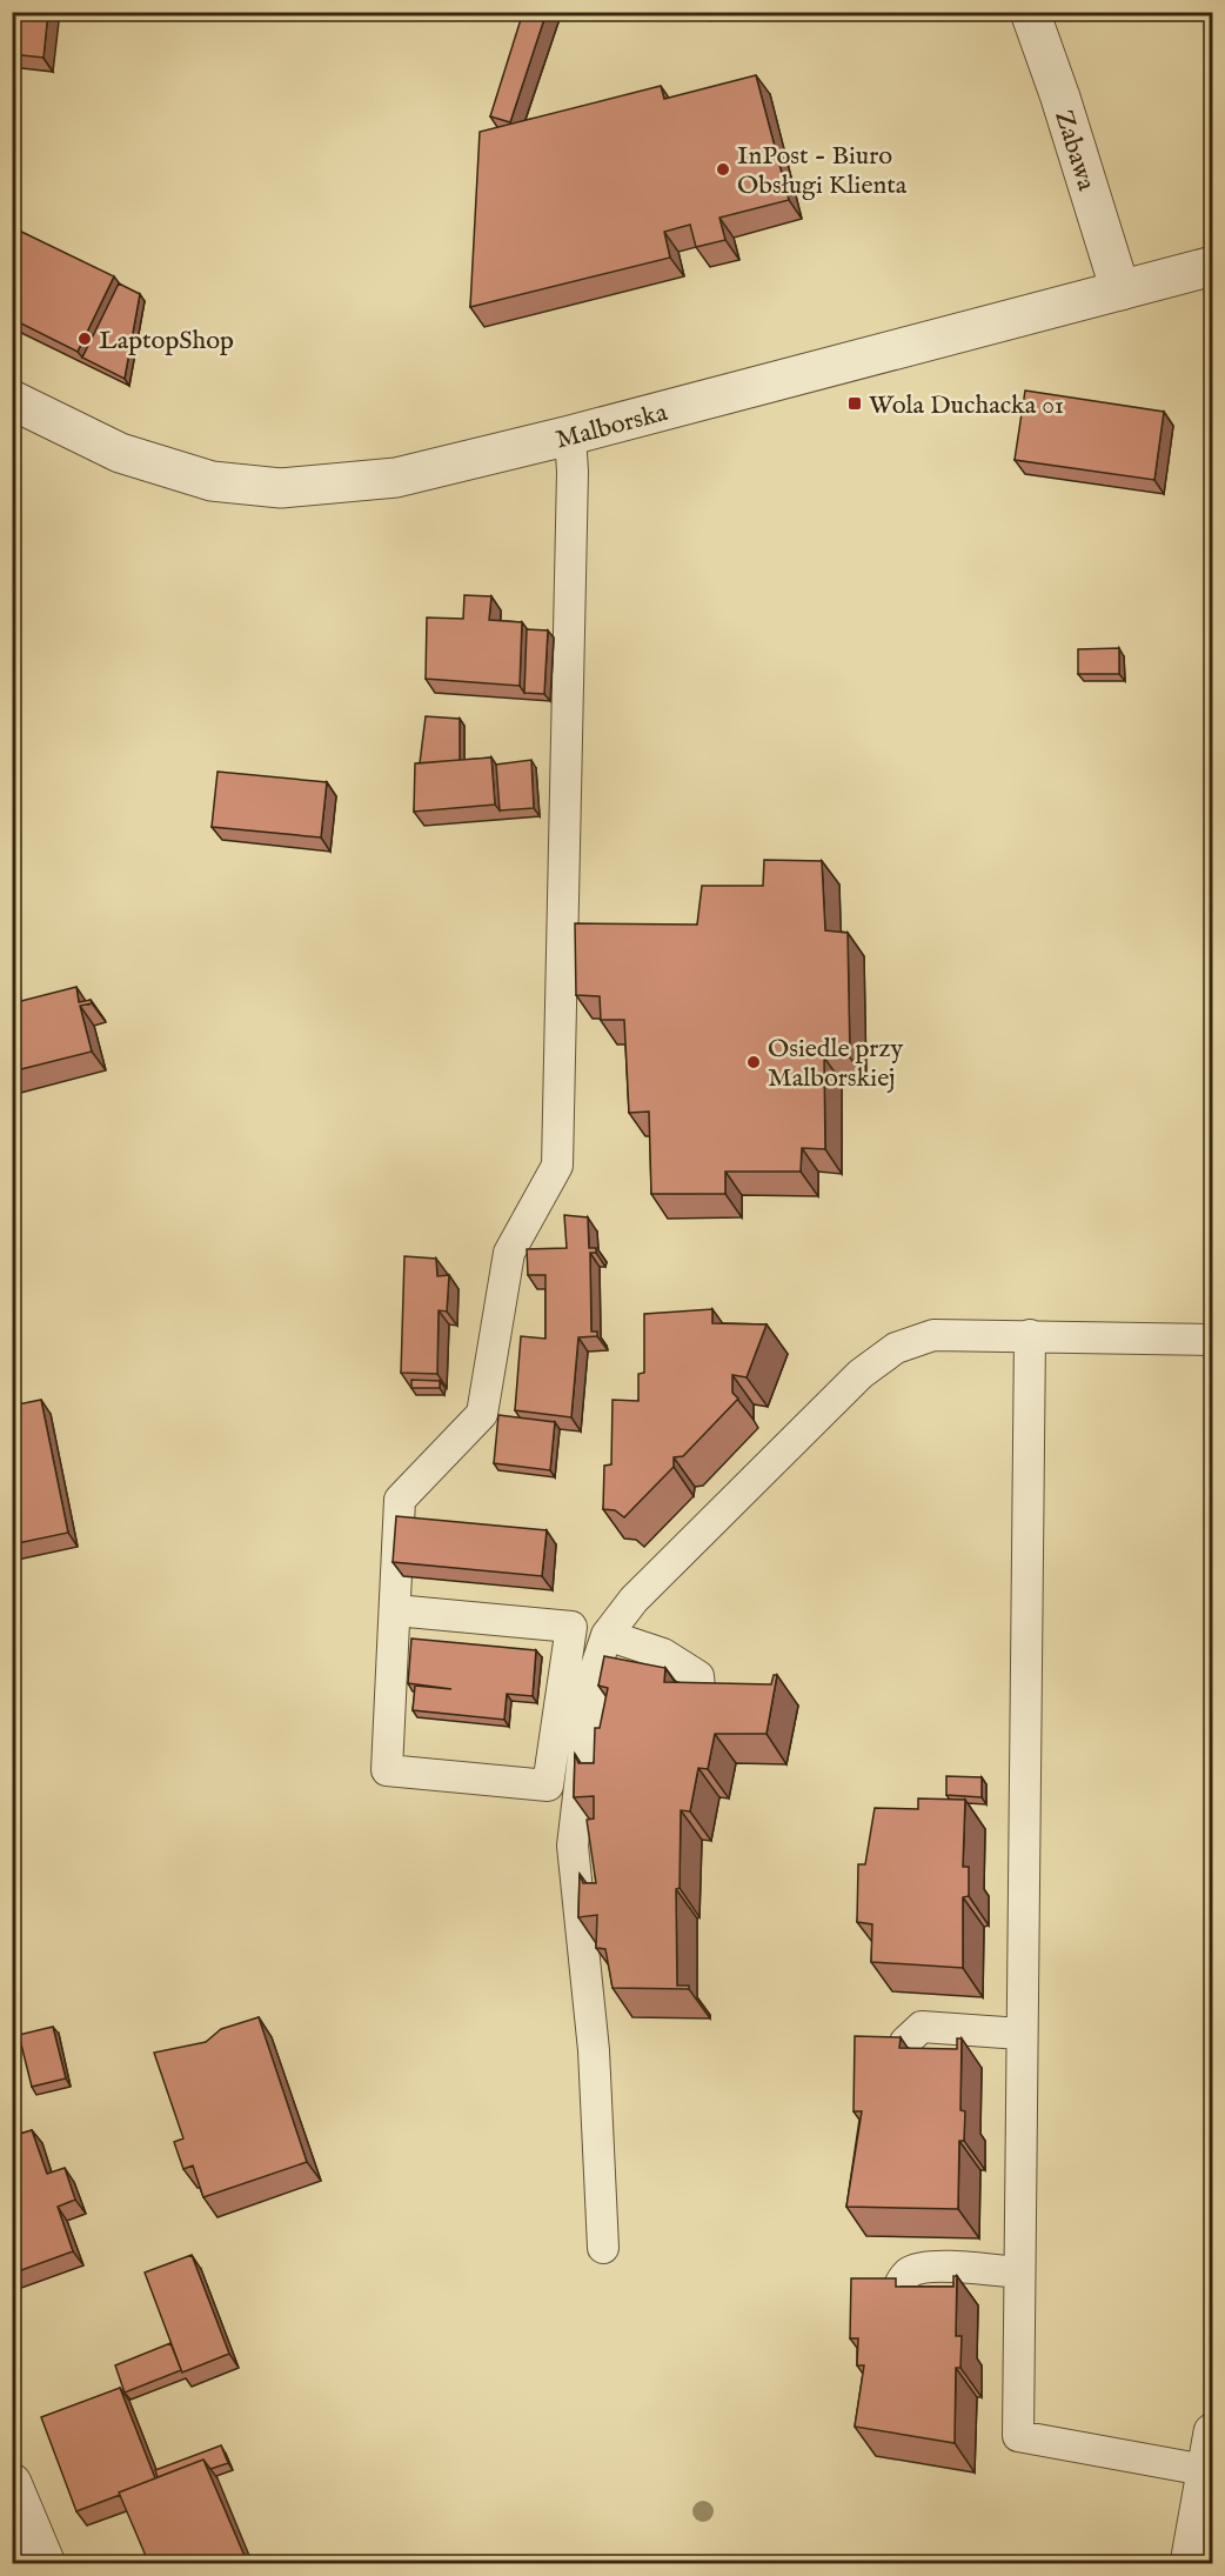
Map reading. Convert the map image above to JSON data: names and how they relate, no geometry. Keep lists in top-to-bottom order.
{
  "streets": {
    "street": ["Zabawa", "Malborska"]
  },
  "crossings": [
    ["Zabawa", "Malborska"]
  ],
  "places": {
    "other": ["InPost - Biuro Obsługi Klienta", "LaptopShop", "Osiedle przy Malborskiej"],
    "transit": ["Wola Duchacka 01"]
  }
}
